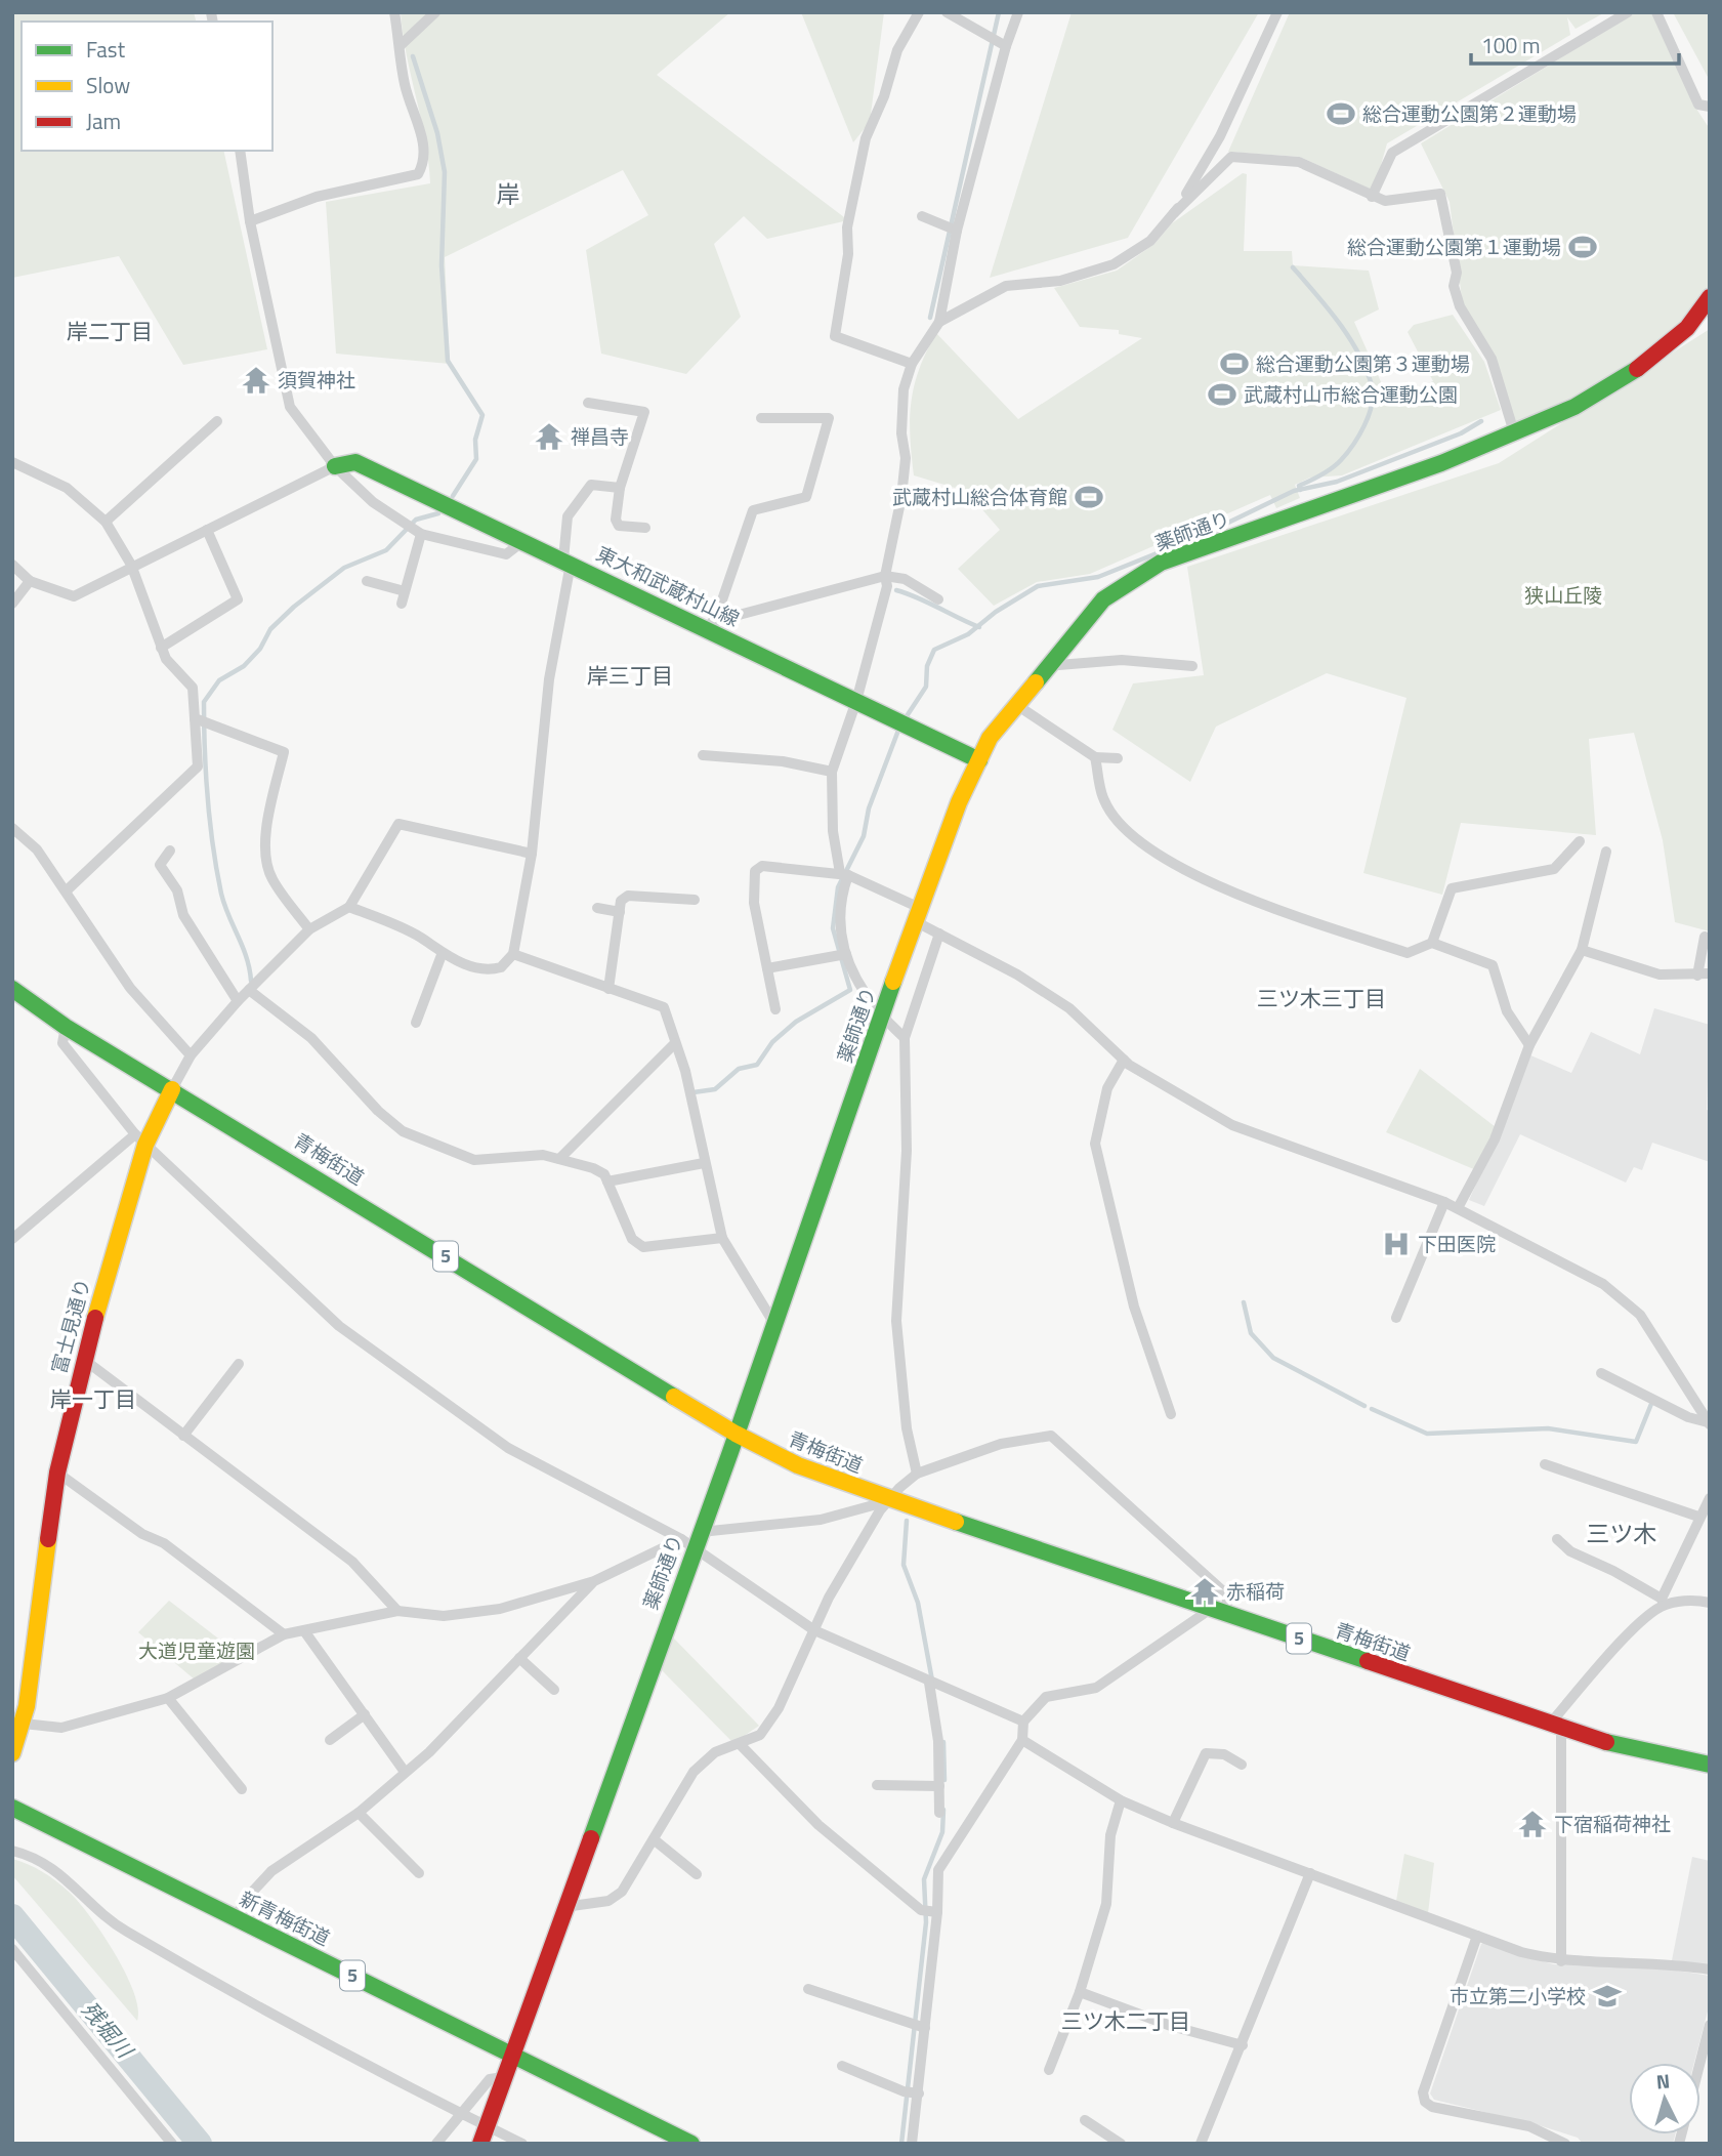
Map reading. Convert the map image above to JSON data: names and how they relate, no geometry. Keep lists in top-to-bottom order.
{
  "streets": {
    "street": [
      "薬師通り",
      "東大和武蔵村山線",
      "青梅街道",
      "5",
      "富士見通り",
      "新青梅街道"
    ]
  },
  "crossings": [
    ["薬師通り", "東大和武蔵村山線"],
    ["薬師通り", "青梅街道"],
    ["薬師通り", "新青梅街道"],
    ["青梅街道", "富士見通り"]
  ],
  "districts": [
    "岸",
    "岸二丁目",
    "岸三丁目",
    "三ツ木三丁目",
    "岸一丁目",
    "三ツ木",
    "三ツ木二丁目"
  ],
  "water": ["残堀川"],
  "parks": ["狭山丘陵", "大道児童遊園"],
  "places": {
    "sports": [
      "総合運動公園第２運動場",
      "総合運動公園第１運動場",
      "総合運動公園第３運動場",
      "武蔵村山市総合運動公園",
      "武蔵村山総合体育館"
    ],
    "temple": [
      "須賀神社",
      "禅昌寺",
      "赤稲荷",
      "下宿稲荷神社"
    ],
    "hospital": ["下田医院"],
    "school or university": ["市立第二小学校"]
  },
  "legend": ["Fast", "Slow", "Jam"],
  "scale_bar": "100 m",
  "north": "top"
}
